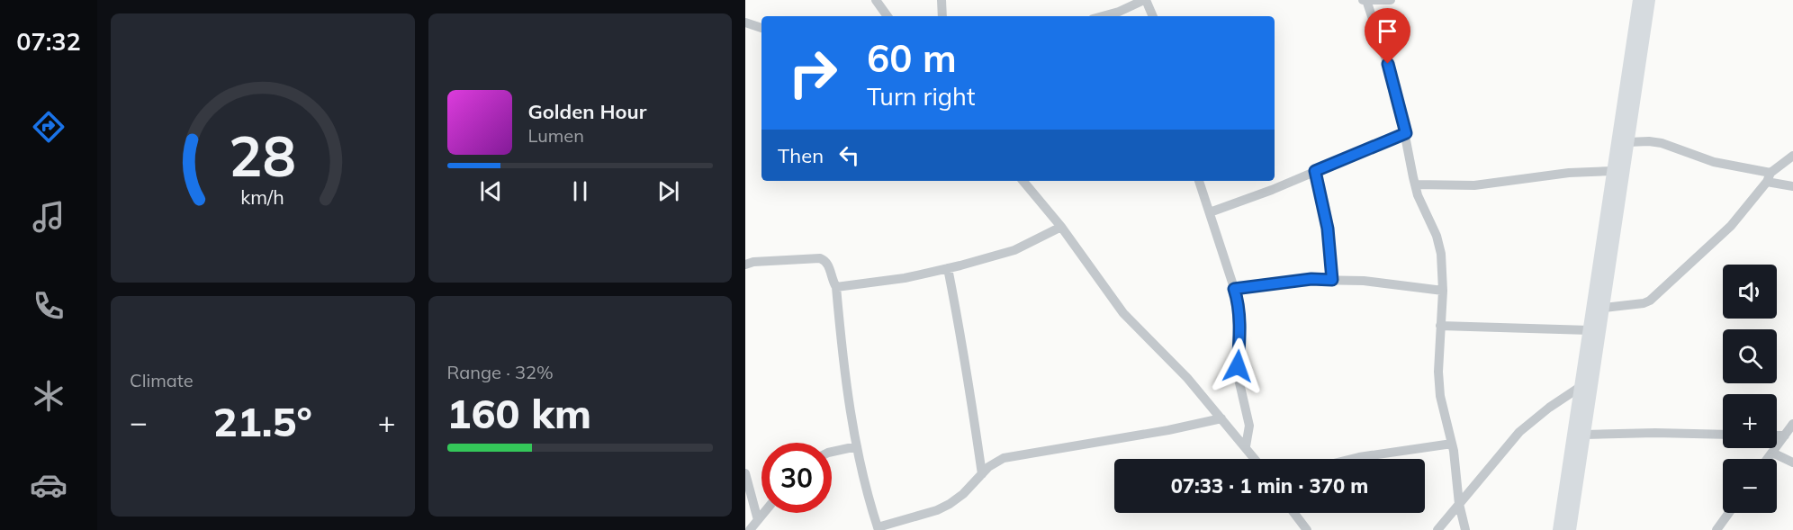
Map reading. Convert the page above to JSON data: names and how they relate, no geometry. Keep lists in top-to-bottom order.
{
  "page": {
    "tabs": "07:32",
    "turn": ["60 m", "Turn right"],
    "song": ["Golden Hour", "Lumen"],
    "then": "Then",
    "map_buttons": ["+", "−"],
    "tile": [
      "Climate",
      ["Range · 32%", "160 km"]
    ],
    "heat": ["−", "21.5°", "+"],
    "limit": "30",
    "trip": "07:33 · 1 min · 370 m",
    "gauge": ["28", "km/h"]
  }
}
